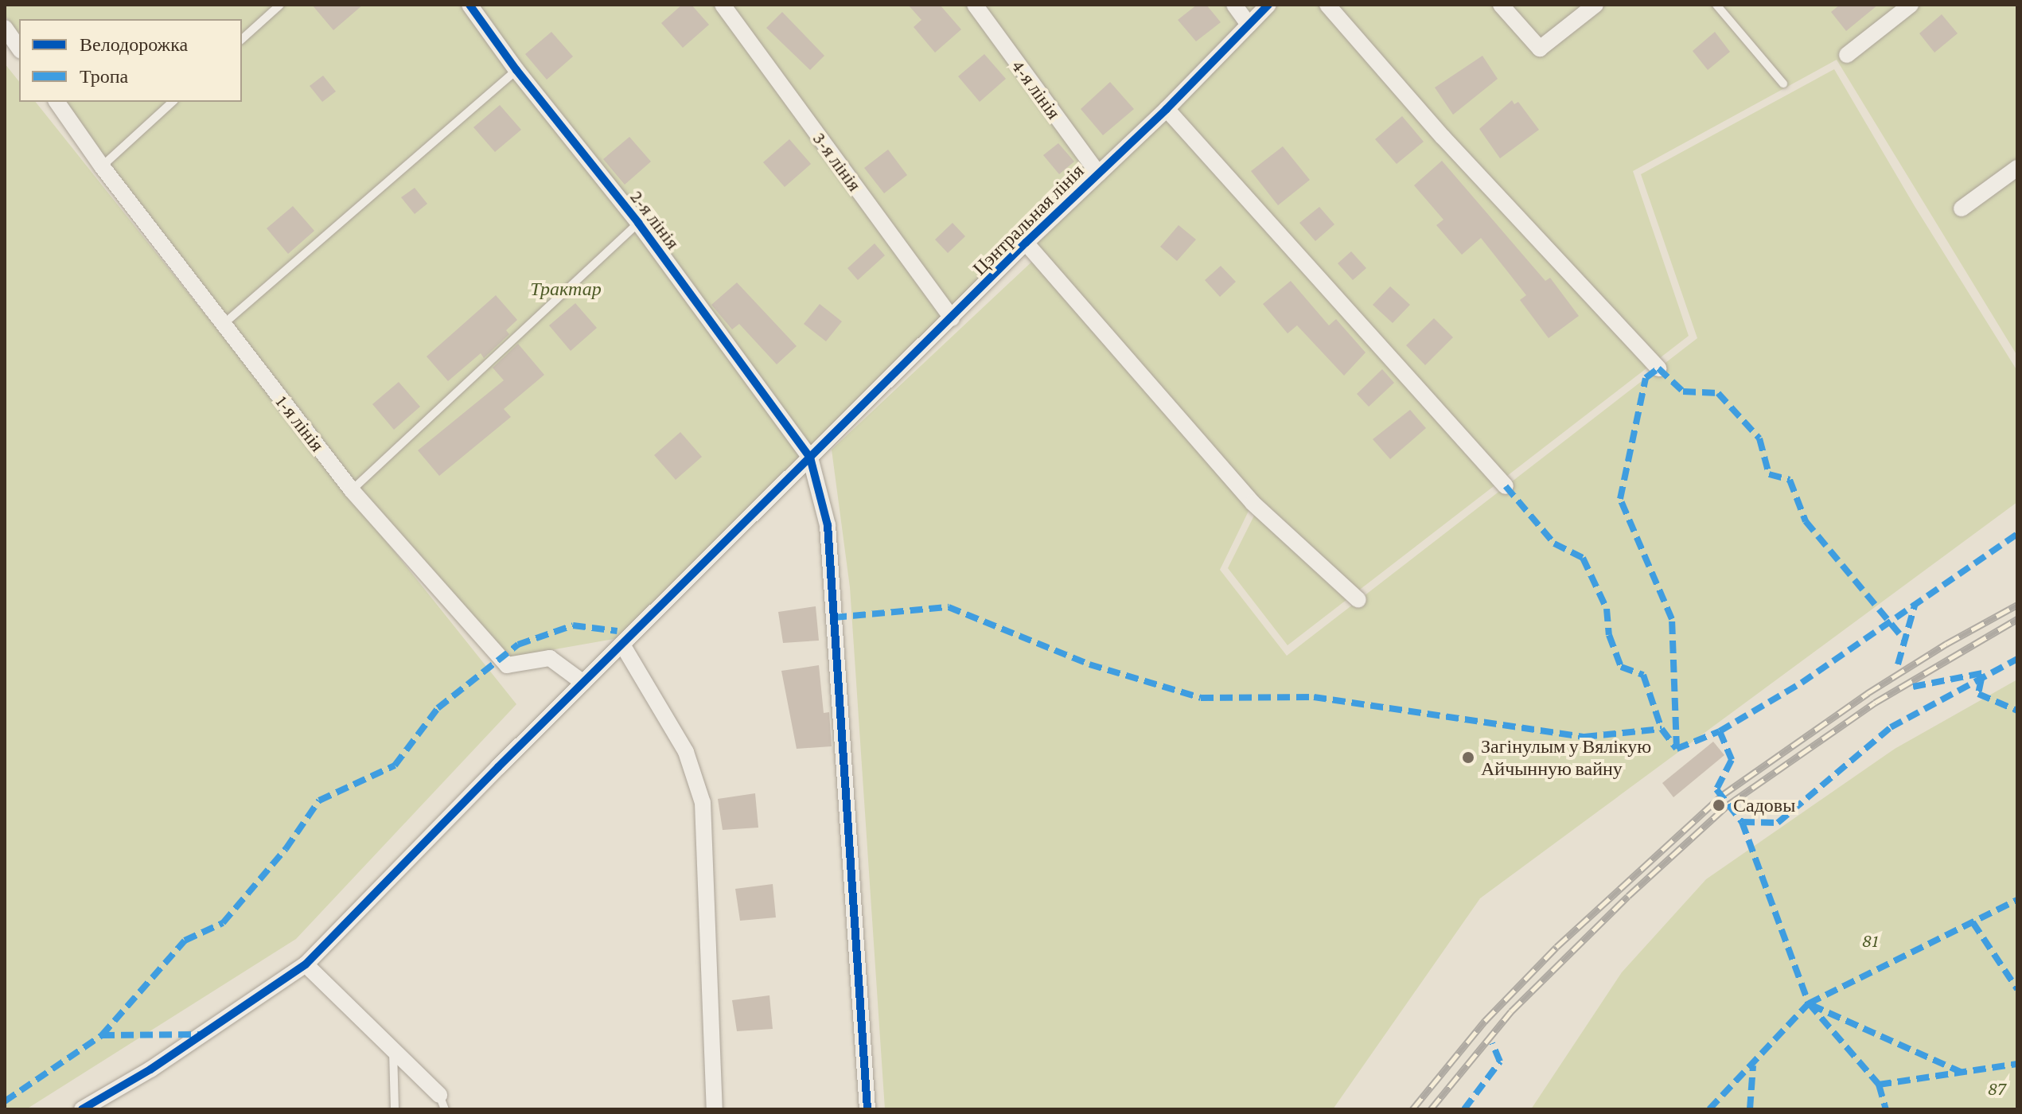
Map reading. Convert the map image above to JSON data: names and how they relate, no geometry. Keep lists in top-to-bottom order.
{
  "streets": {
    "street": [
      "4-я лінія",
      "3-я лінія",
      "2-я лінія",
      "Цэнтральная лінія",
      "1-я лінія"
    ]
  },
  "crossings": [
    ["4-я лінія", "Цэнтральная лінія"],
    ["3-я лінія", "Цэнтральная лінія"],
    ["2-я лінія", "Цэнтральная лінія"],
    ["Цэнтральная лінія", "1-я лінія"]
  ],
  "parks": ["Трактар", "81", "87"],
  "places": ["Загінулым у Вялікую Айчынную вайну", "Садовы"],
  "legend": ["Велодорожка", "Тропа"]
}
